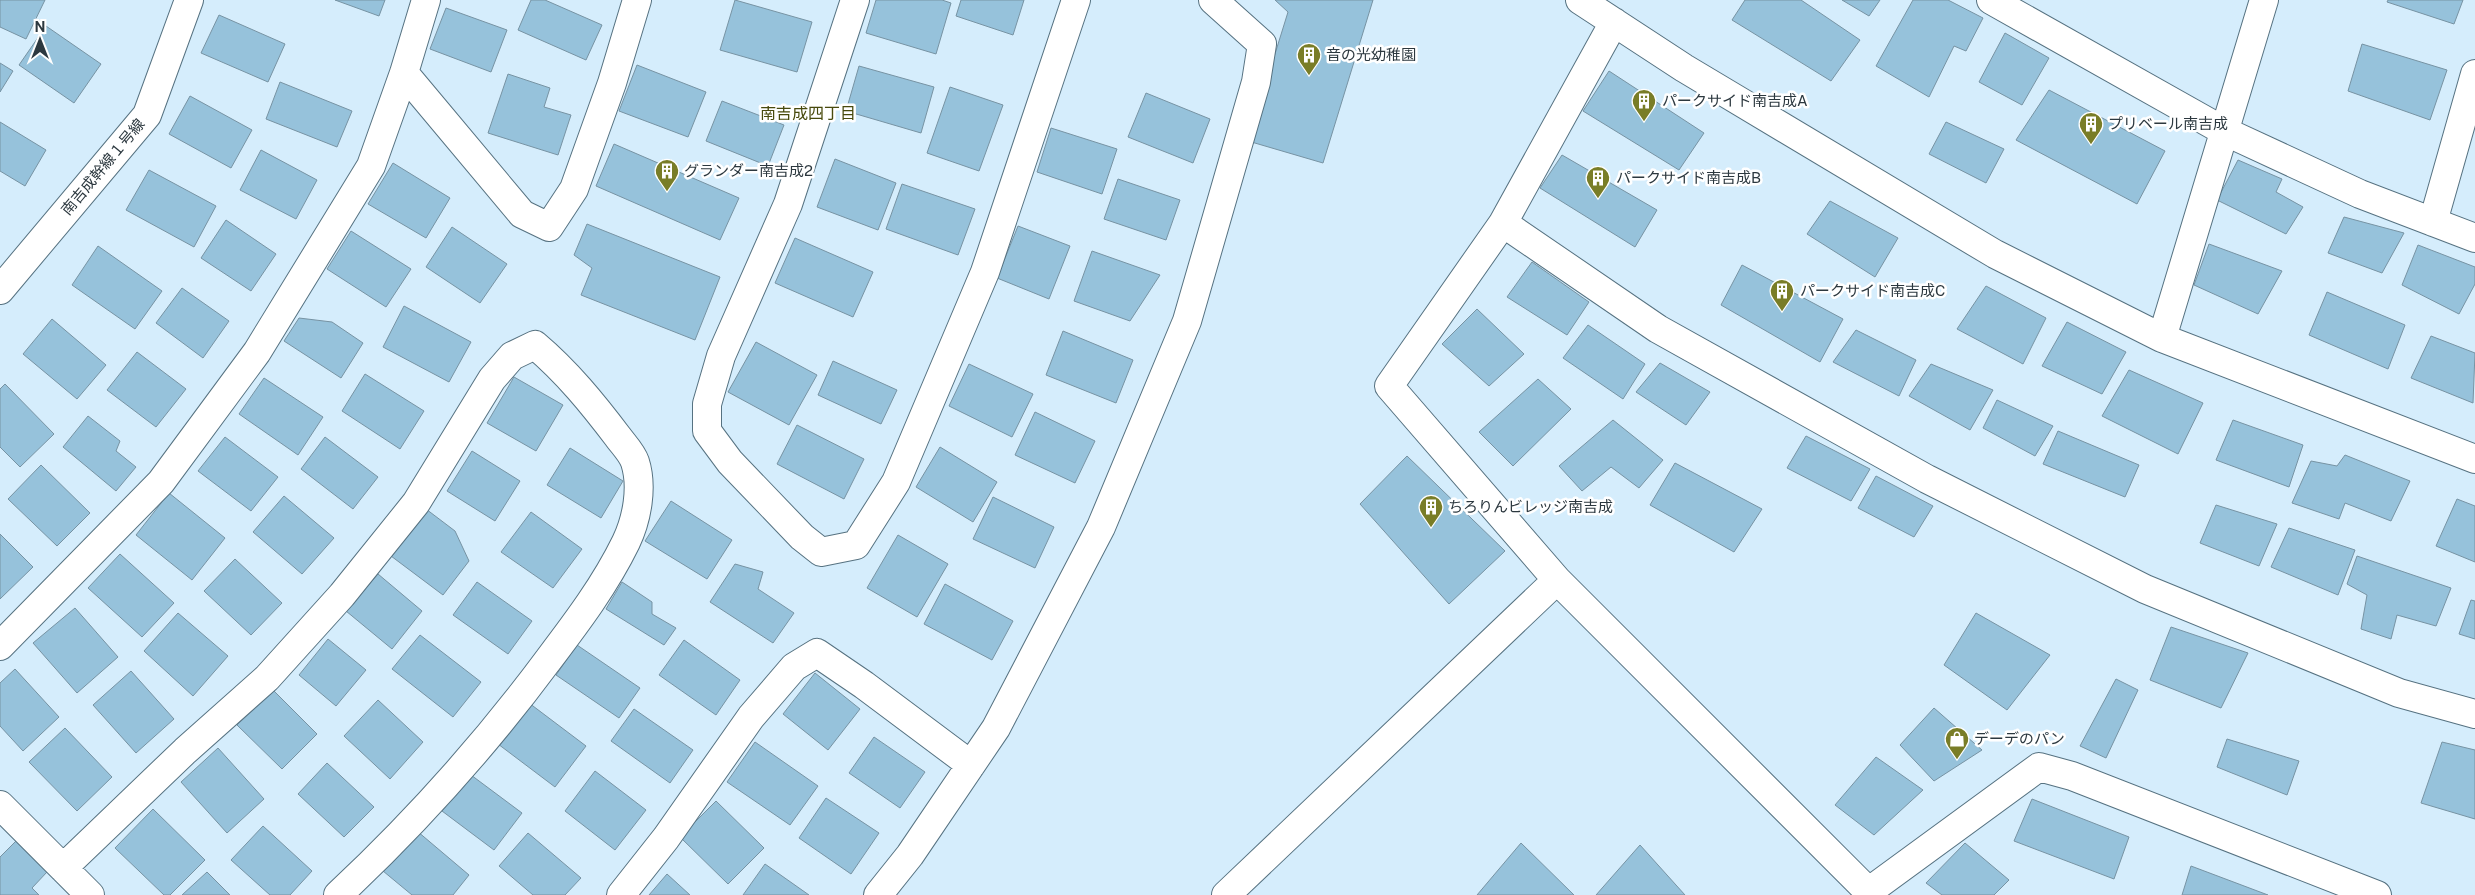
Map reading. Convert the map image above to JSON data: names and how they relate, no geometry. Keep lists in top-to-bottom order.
{
  "streets": {
    "street": ["南吉成幹線１号線"]
  },
  "districts": ["南吉成四丁目"],
  "places": {
    "building": [
      "音の光幼稚園",
      "パークサイド南吉成A",
      "プリベール南吉成",
      "グランダー南吉成2",
      "パークサイド南吉成B",
      "パークサイド南吉成C",
      "ちろりんビレッジ南吉成"
    ],
    "shop": ["デーデのパン"]
  },
  "north": "top"
}
